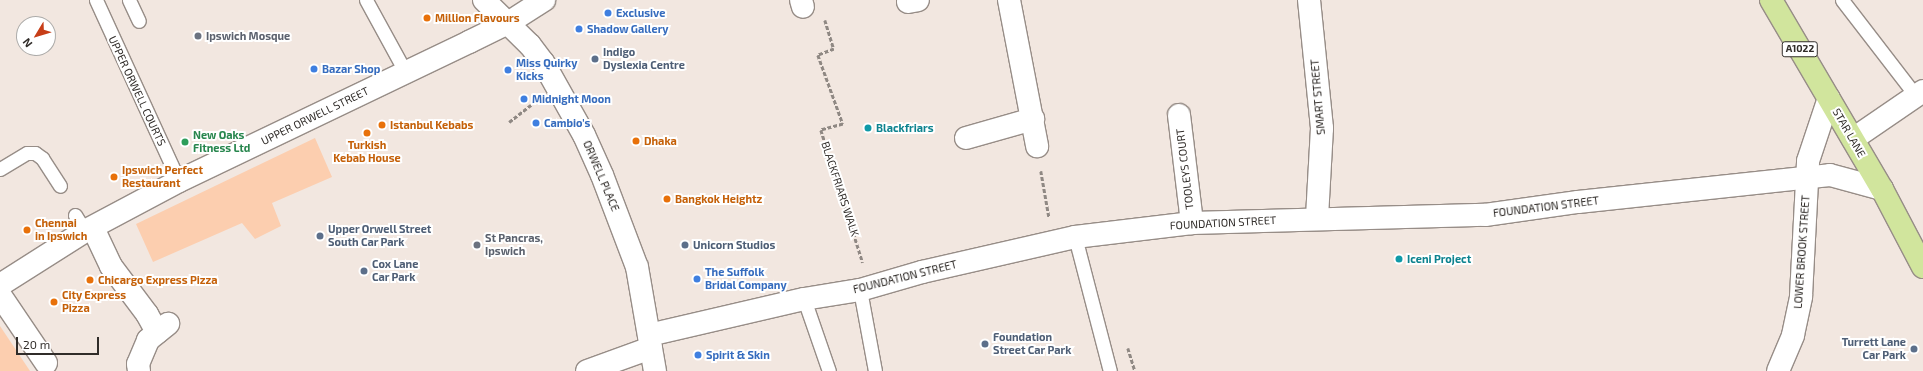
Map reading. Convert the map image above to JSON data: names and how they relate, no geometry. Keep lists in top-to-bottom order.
{
  "streets": {
    "main road": ["A1022", "STAR LANE"],
    "street": [
      "SMART STREET",
      "UPPER ORWELL STREET",
      "TOOLEYS COURT",
      "ORWELL PLACE",
      "FOUNDATION STREET",
      "LOWER BROOK STREET"
    ],
    "lane": ["UPPER ORWELL COURTS"],
    "path": ["BLACKFRIARS WALK"]
  },
  "crossings": [
    ["UPPER ORWELL COURTS", "UPPER ORWELL STREET"],
    ["SMART STREET", "FOUNDATION STREET"],
    ["UPPER ORWELL STREET", "ORWELL PLACE"],
    ["STAR LANE", "LOWER BROOK STREET"],
    ["TOOLEYS COURT", "FOUNDATION STREET"],
    ["ORWELL PLACE", "FOUNDATION STREET"],
    ["BLACKFRIARS WALK", "FOUNDATION STREET"],
    ["FOUNDATION STREET", "LOWER BROOK STREET"]
  ],
  "places": [
    "Exclusive",
    "Million Flavours",
    "Shadow Gallery",
    "Ipswich Mosque",
    "Indigo Dyslexia Centre",
    "Bazar Shop",
    "Miss Quirky Kicks",
    "Midnight Moon",
    "Cambio's",
    "Istanbul Kebabs",
    "Blackfriars",
    "Turkish Kebab House",
    "Dhaka",
    "New Oaks Fitness Ltd",
    "Ipswich Perfect Restaurant",
    "Bangkok Heightz",
    "Chennai in Ipswich",
    "Upper Orwell Street South Car Park",
    "St Pancras, Ipswich",
    "Unicorn Studios",
    "Iceni Project",
    "Cox Lane Car Park",
    "The Suffolk Bridal Company",
    "Chicargo Express Pizza",
    "City Express Pizza",
    "Foundation Street Car Park",
    "Turrett Lane Car Park",
    "Spirit & Skin"
  ],
  "scale_bar": "20 m",
  "north": "bottom left"
}
